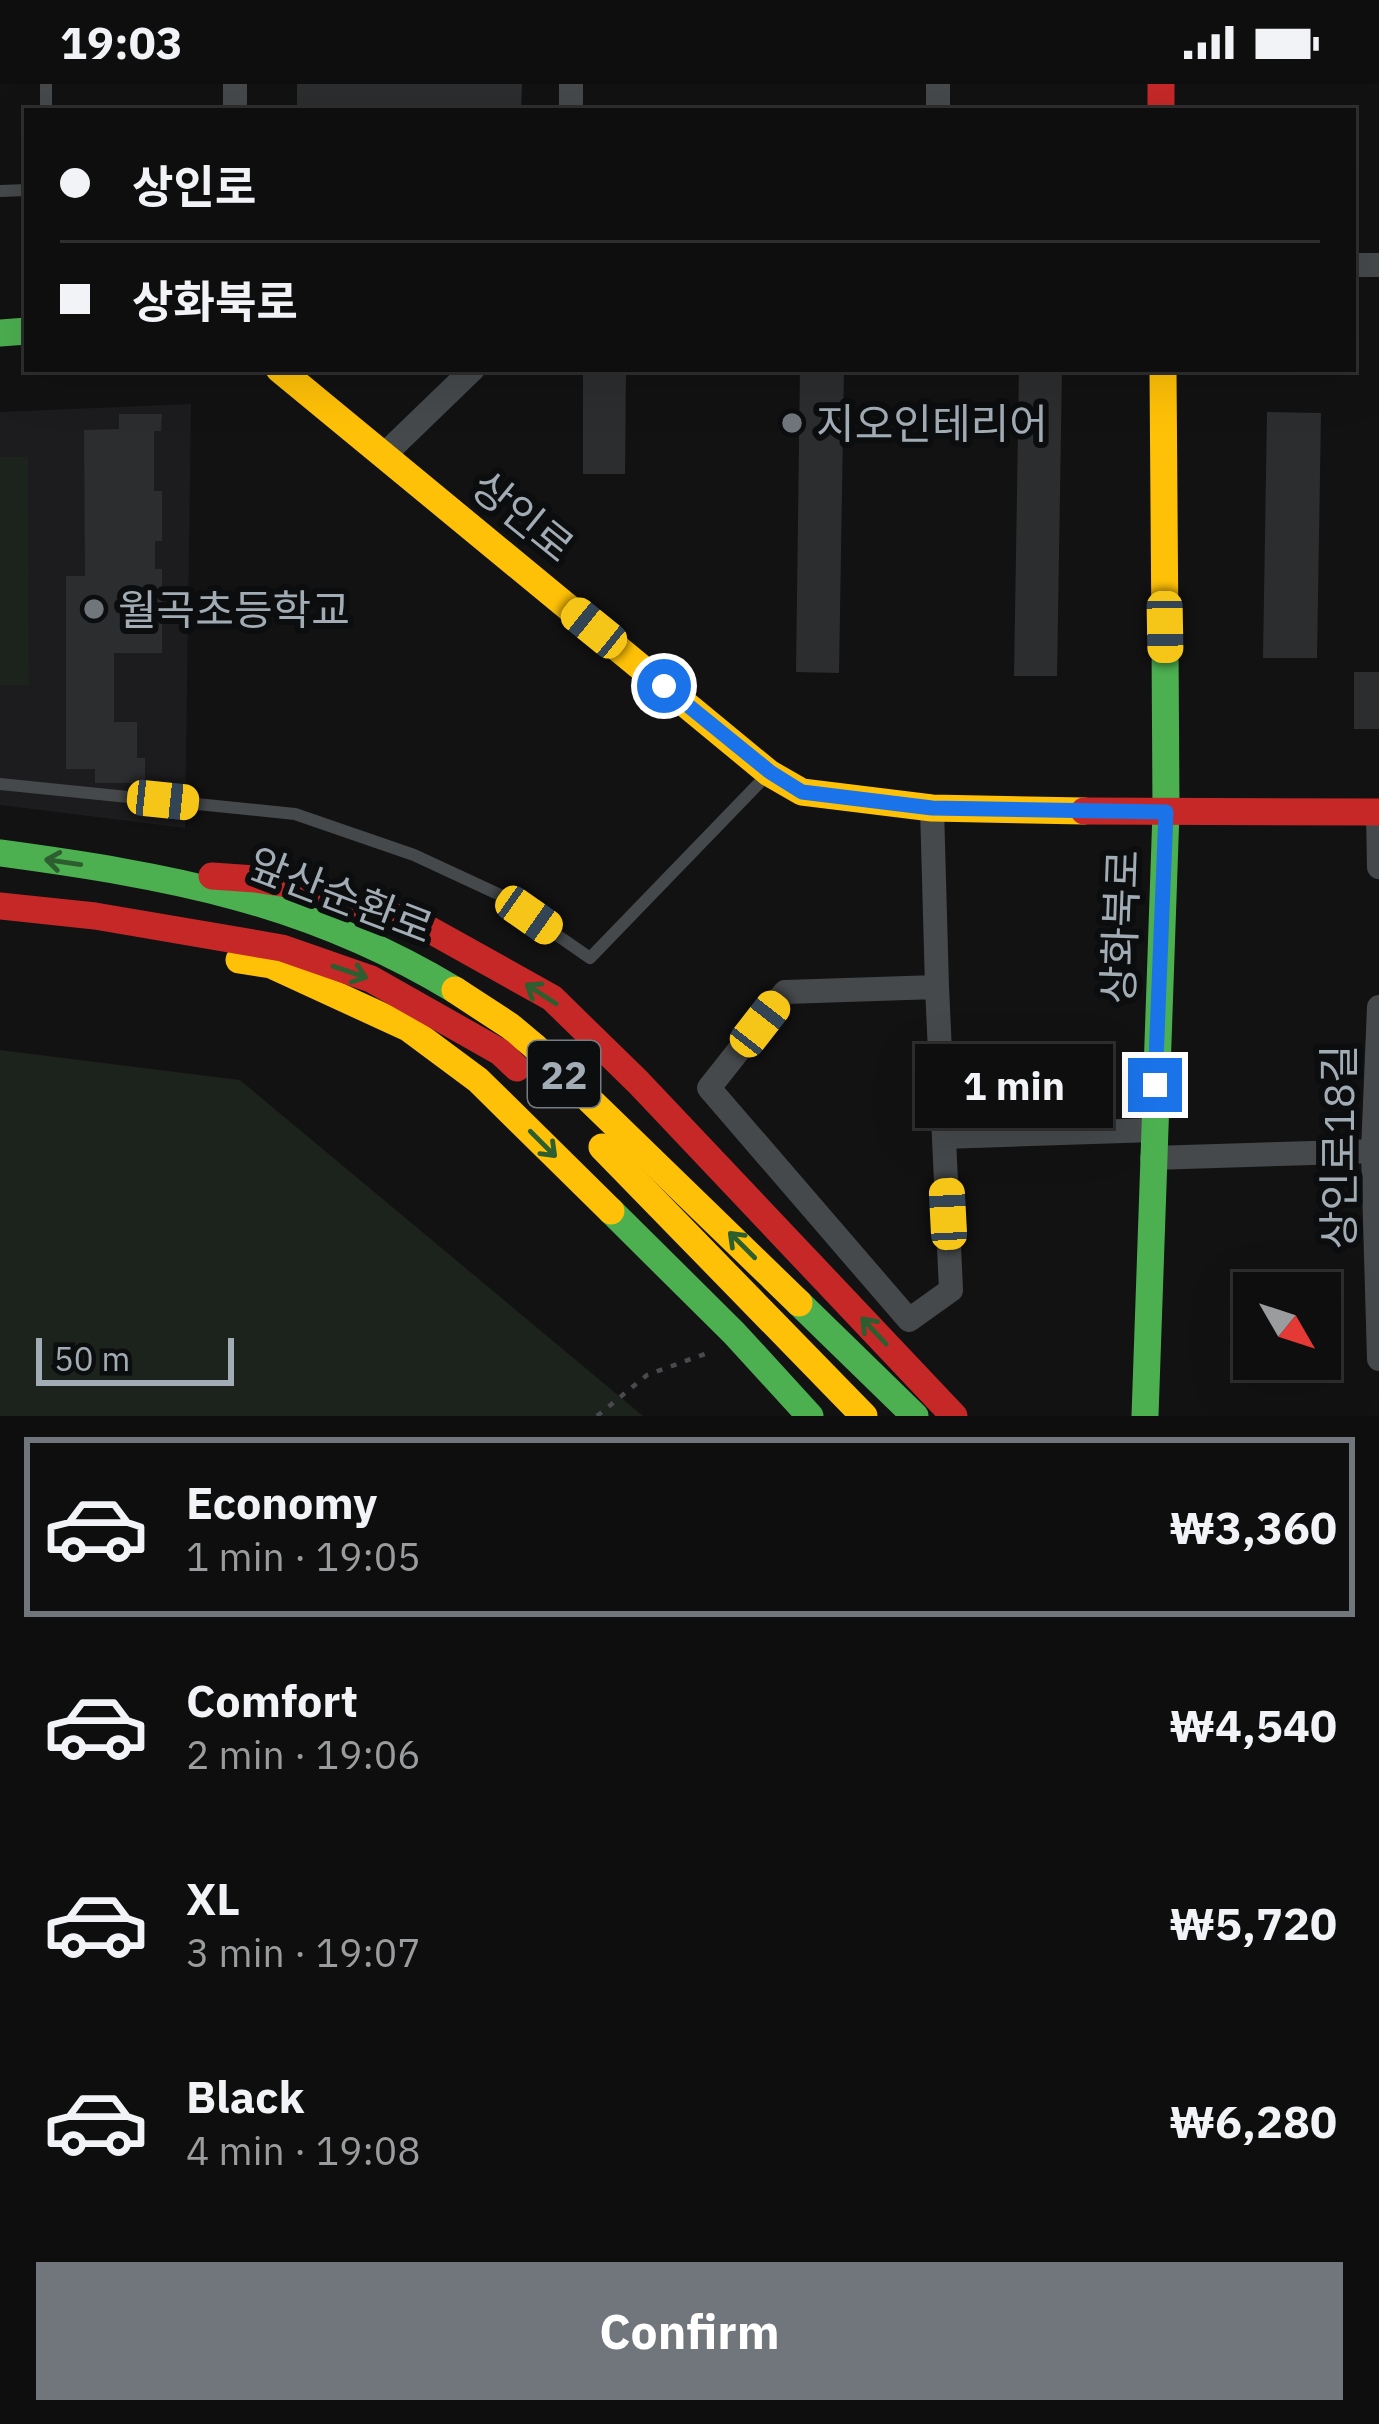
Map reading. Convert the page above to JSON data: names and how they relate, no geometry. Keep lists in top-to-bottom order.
{
  "streets": {
    "main road": [
      "상인로",
      "앞산순환로",
      "상화북로",
      "22"
    ],
    "street": ["상인로18길"]
  },
  "crossings": [
    ["상인로", "상화북로"]
  ],
  "places": ["지오인테리어", "월곡초등학교"],
  "scale_bar": "50 m",
  "north": "bottom right",
  "page": {
    "status": "19:03",
    "banner": ["상인로", "상화북로"],
    "bubble": "1 min",
    "scale": "50 m",
    "list": [
      {
        "name": "Economy",
        "note": "1 min · 19:05",
        "value": "₩3,360"
      },
      {
        "name": "Comfort",
        "note": "2 min · 19:06",
        "value": "₩4,540"
      },
      {
        "name": "XL",
        "note": "3 min · 19:07",
        "value": "₩5,720"
      },
      {
        "name": "Black",
        "note": "4 min · 19:08",
        "value": "₩6,280"
      }
    ],
    "buttons": "Confirm"
  }
}
